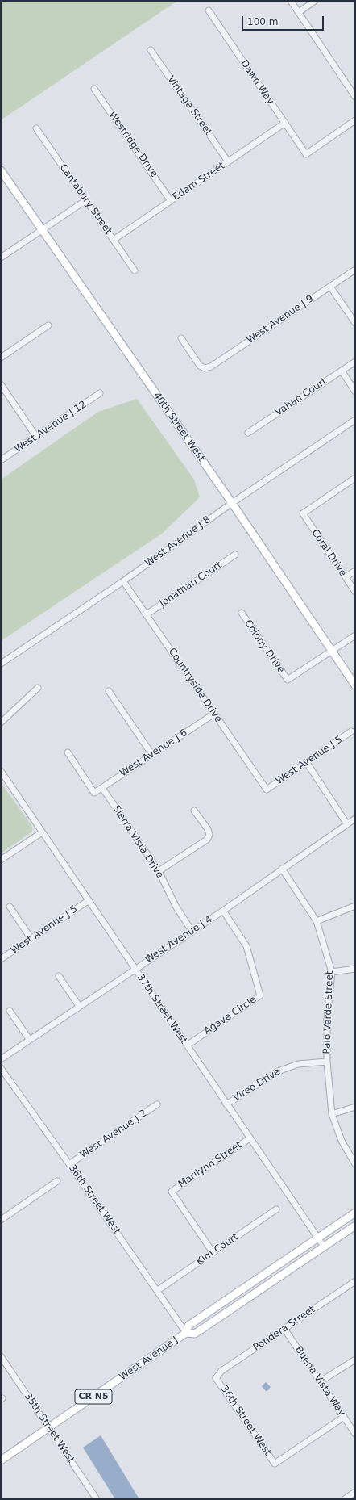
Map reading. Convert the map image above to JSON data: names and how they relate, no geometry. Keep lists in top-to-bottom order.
{
  "streets": {
    "main road": ["40th Street West", "West Avenue J", "CR N5"],
    "street": [
      "Dawn Way",
      "Vintage Street",
      "Westridge Drive",
      "Edam Street",
      "Cantabury Street",
      "West Avenue J 9",
      "Vahan Court",
      "West Avenue J 12",
      "West Avenue J 8",
      "Coral Drive",
      "Jonathan Court",
      "Colony Drive",
      "Countryside Drive",
      "West Avenue J 6",
      "West Avenue J 5",
      "Sierra Vista Drive",
      "West Avenue J 4",
      "37th Street West",
      "Palo Verde Street",
      "Agave Circle",
      "Vireo Drive",
      "West Avenue J 2",
      "Marilynn Street",
      "36th Street West",
      "Kim Court",
      "Pondera Street",
      "Buena Vista Way",
      "35th Street West"
    ]
  },
  "crossings": [
    ["Dawn Way", "Edam Street"],
    ["Vintage Street", "Edam Street"],
    ["Westridge Drive", "Edam Street"],
    ["Edam Street", "Cantabury Street"],
    ["40th Street West", "West Avenue J 8"],
    ["40th Street West", "Colony Drive"],
    ["West Avenue J 8", "Countryside Drive"],
    ["Jonathan Court", "Countryside Drive"],
    ["Countryside Drive", "West Avenue J 6"],
    ["Countryside Drive", "West Avenue J 5"],
    ["West Avenue J 6", "Sierra Vista Drive"],
    ["West Avenue J 5", "37th Street West"],
    ["Sierra Vista Drive", "West Avenue J 4"],
    ["West Avenue J 4", "37th Street West"],
    ["West Avenue J 4", "Palo Verde Street"],
    ["West Avenue J 4", "Agave Circle"],
    ["37th Street West", "Agave Circle"],
    ["37th Street West", "Vireo Drive"],
    ["37th Street West", "Marilynn Street"],
    ["37th Street West", "West Avenue J"],
    ["Palo Verde Street", "Vireo Drive"],
    ["West Avenue J 2", "36th Street West"],
    ["Marilynn Street", "Kim Court"],
    ["36th Street West", "Kim Court"],
    ["36th Street West", "Pondera Street"],
    ["36th Street West", "West Avenue J"],
    ["36th Street West", "Buena Vista Way"],
    ["Pondera Street", "Buena Vista Way"],
    ["West Avenue J", "35th Street West"]
  ],
  "scale_bar": "100 m"
}
